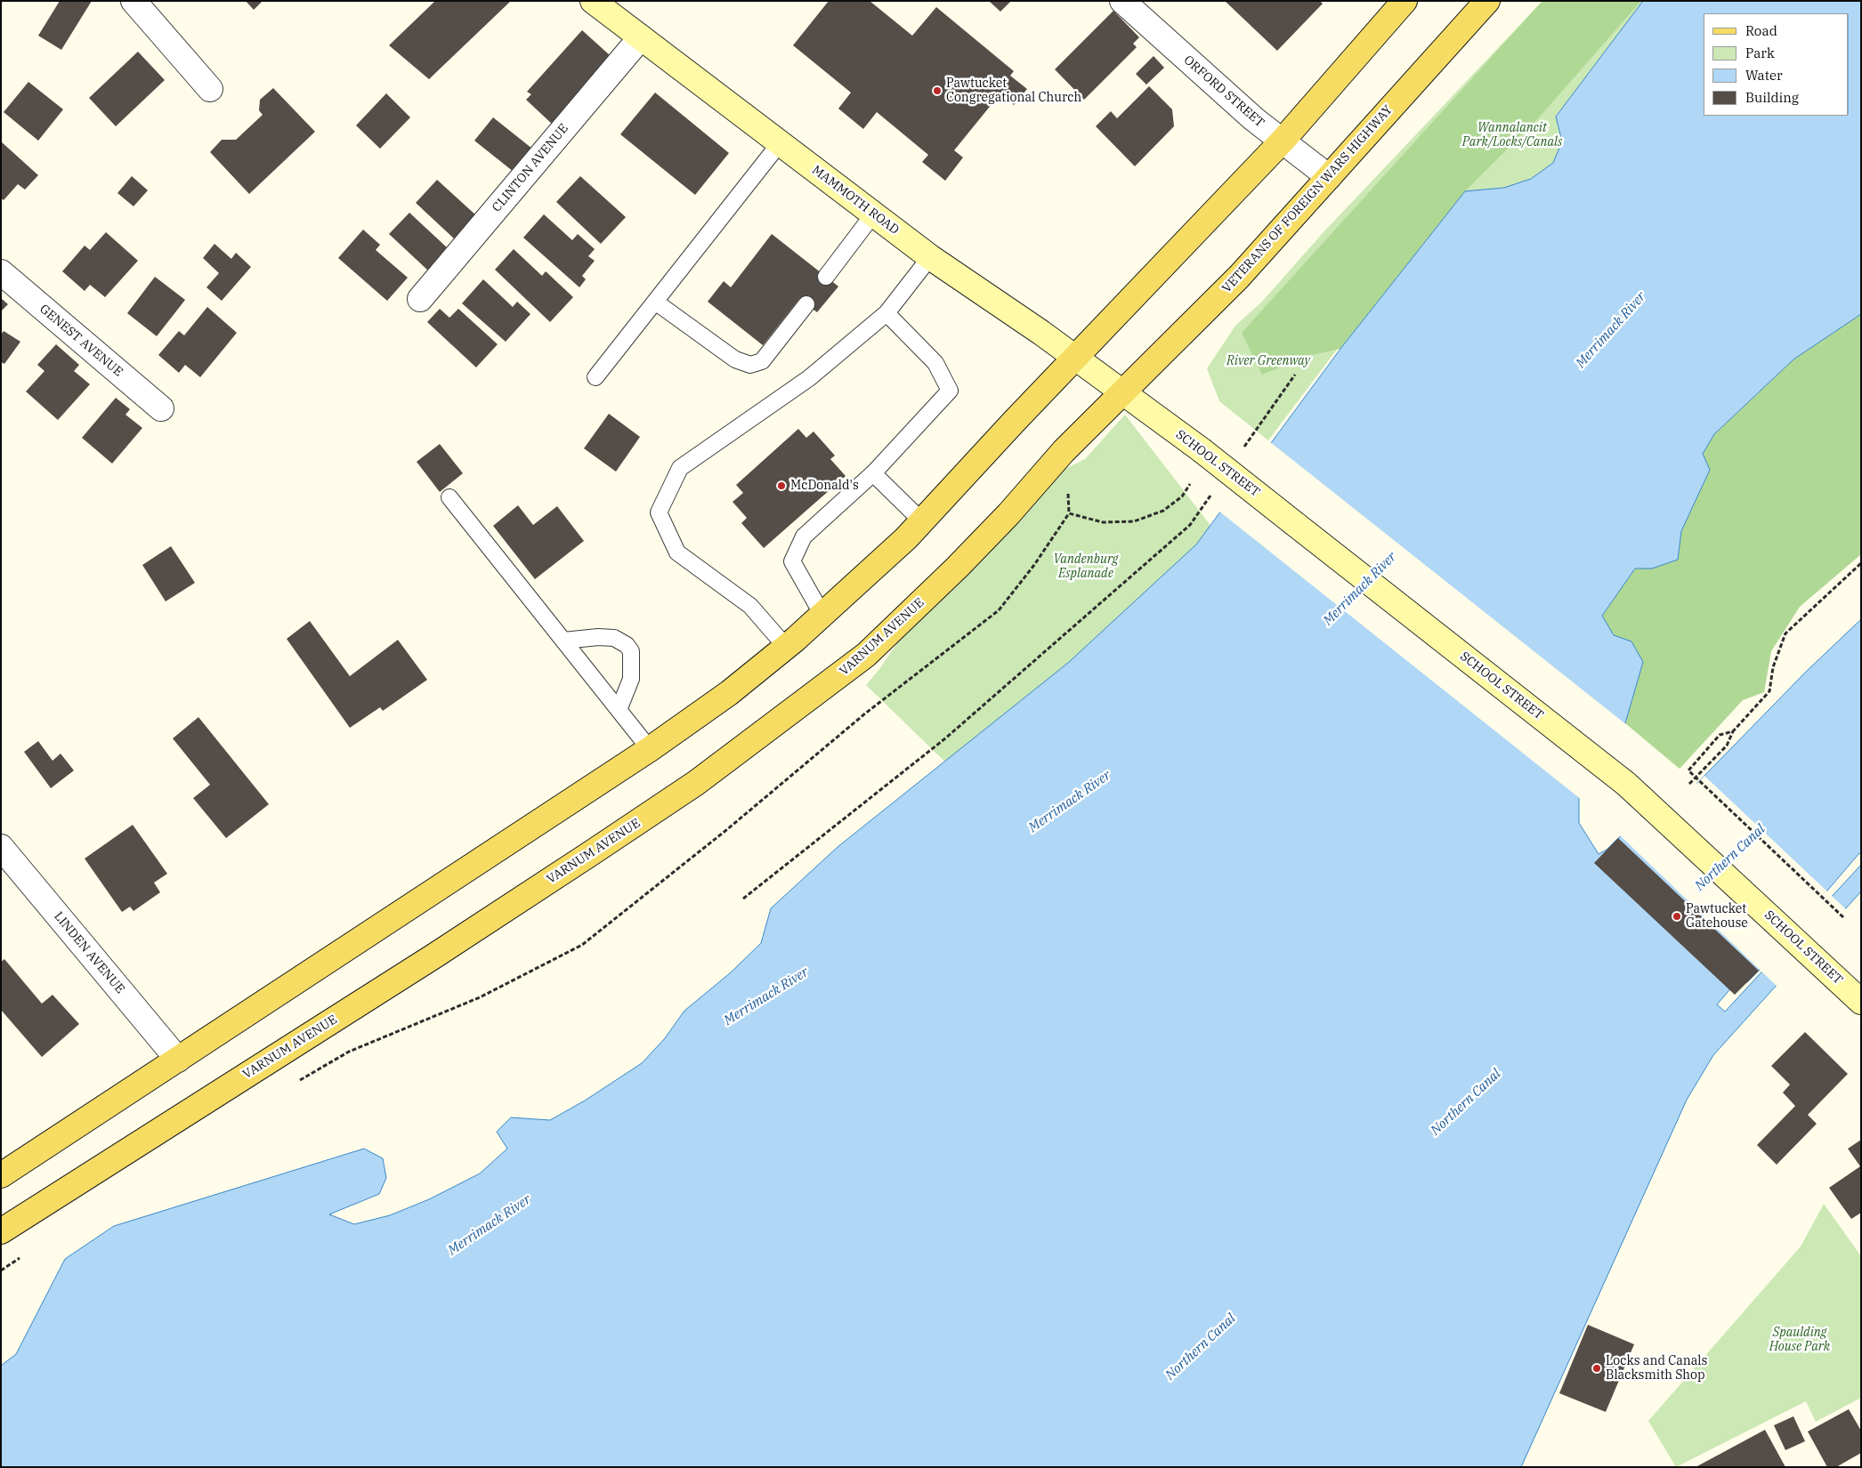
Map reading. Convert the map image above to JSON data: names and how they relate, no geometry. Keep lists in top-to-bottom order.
{
  "streets": {
    "main road": [
      "VETERANS OF FOREIGN WARS HIGHWAY",
      "MAMMOTH ROAD",
      "SCHOOL STREET",
      "VARNUM AVENUE"
    ],
    "street": [
      "ORFORD STREET",
      "CLINTON AVENUE",
      "GENEST AVENUE",
      "LINDEN AVENUE"
    ]
  },
  "crossings": [
    ["ORFORD STREET", "VETERANS OF FOREIGN WARS HIGHWAY"],
    ["CLINTON AVENUE", "MAMMOTH ROAD"],
    ["VETERANS OF FOREIGN WARS HIGHWAY", "MAMMOTH ROAD"],
    ["VETERANS OF FOREIGN WARS HIGHWAY", "SCHOOL STREET"],
    ["VETERANS OF FOREIGN WARS HIGHWAY", "VARNUM AVENUE"],
    ["MAMMOTH ROAD", "SCHOOL STREET"],
    ["MAMMOTH ROAD", "VARNUM AVENUE"],
    ["SCHOOL STREET", "VARNUM AVENUE"]
  ],
  "water": ["Merrimack River", "Northern Canal"],
  "parks": [
    "Wannalancit Park/Locks/Canals",
    "River Greenway",
    "Vandenburg Esplanade",
    "Spaulding House Park"
  ],
  "places": [
    "Pawtucket Congregational Church",
    "McDonald's",
    "Pawtucket Gatehouse",
    "Locks and Canals Blacksmith Shop"
  ],
  "legend": [
    "Road",
    "Park",
    "Water",
    "Building"
  ]
}
